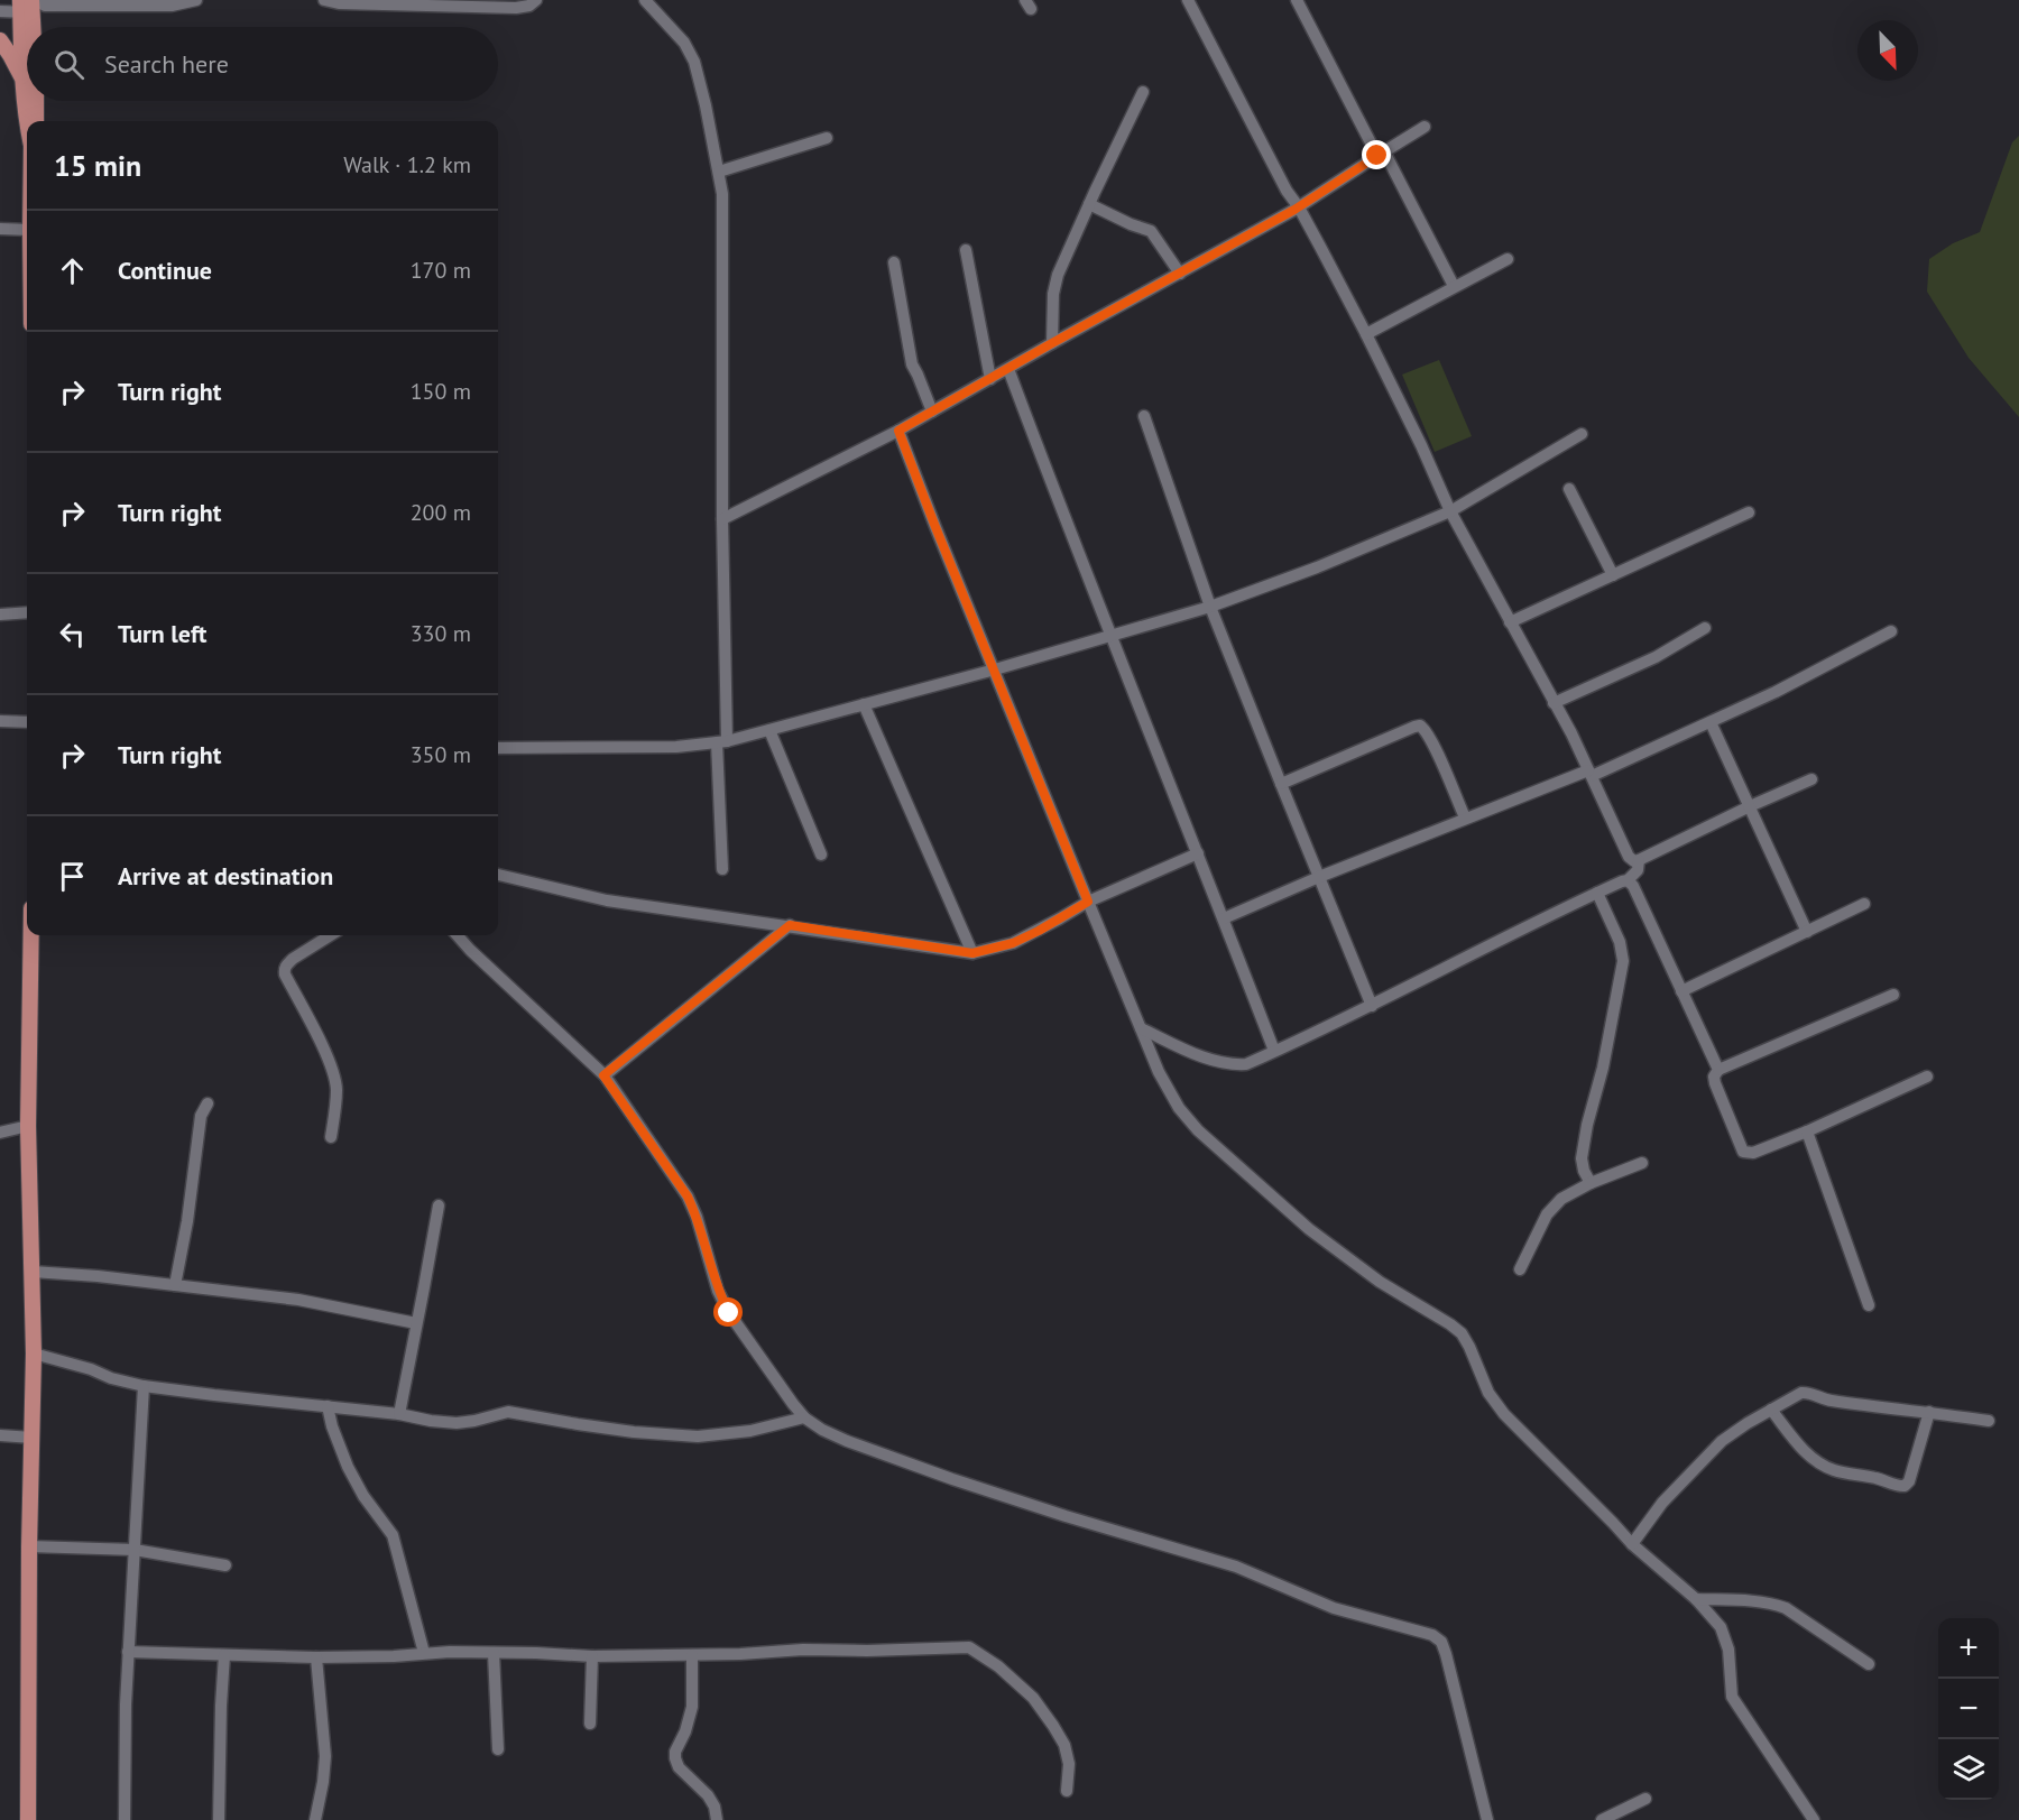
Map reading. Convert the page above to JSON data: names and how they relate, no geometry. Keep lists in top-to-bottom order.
{
  "north": "bottom right",
  "page": {
    "search": "Search here",
    "heading": ["15 min", "Walk · 1.2 km"],
    "list": [
      ["Continue", "170 m"],
      ["Turn right", "150 m"],
      ["Turn right", "200 m"],
      ["Turn left", "330 m"],
      ["Turn right", "350 m"],
      "Arrive at destination"
    ],
    "map_buttons": ["+", "−"]
  }
}
